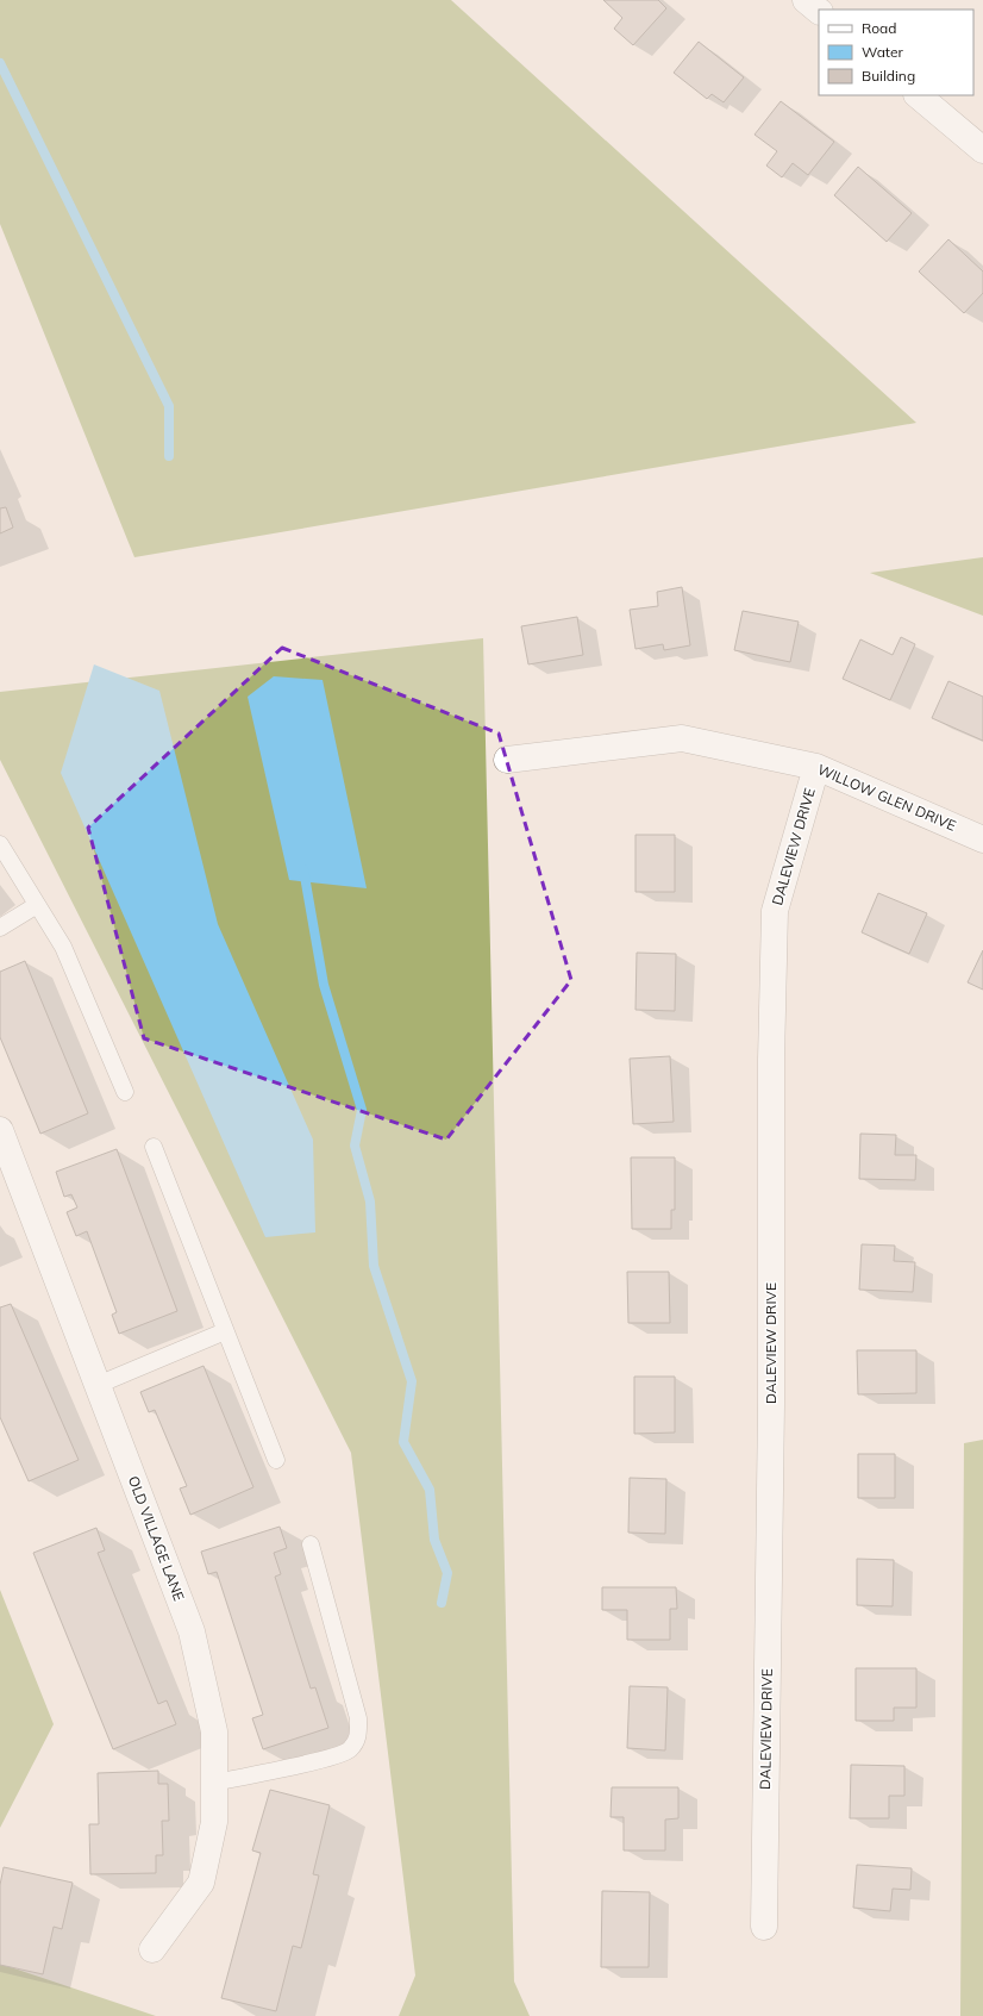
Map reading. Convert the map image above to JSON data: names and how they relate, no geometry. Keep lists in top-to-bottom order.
{
  "streets": {
    "street": ["WILLOW GLEN DRIVE", "DALEVIEW DRIVE", "OLD VILLAGE LANE"]
  },
  "crossings": [
    ["WILLOW GLEN DRIVE", "DALEVIEW DRIVE"]
  ],
  "legend": ["Road", "Water", "Building"]
}
